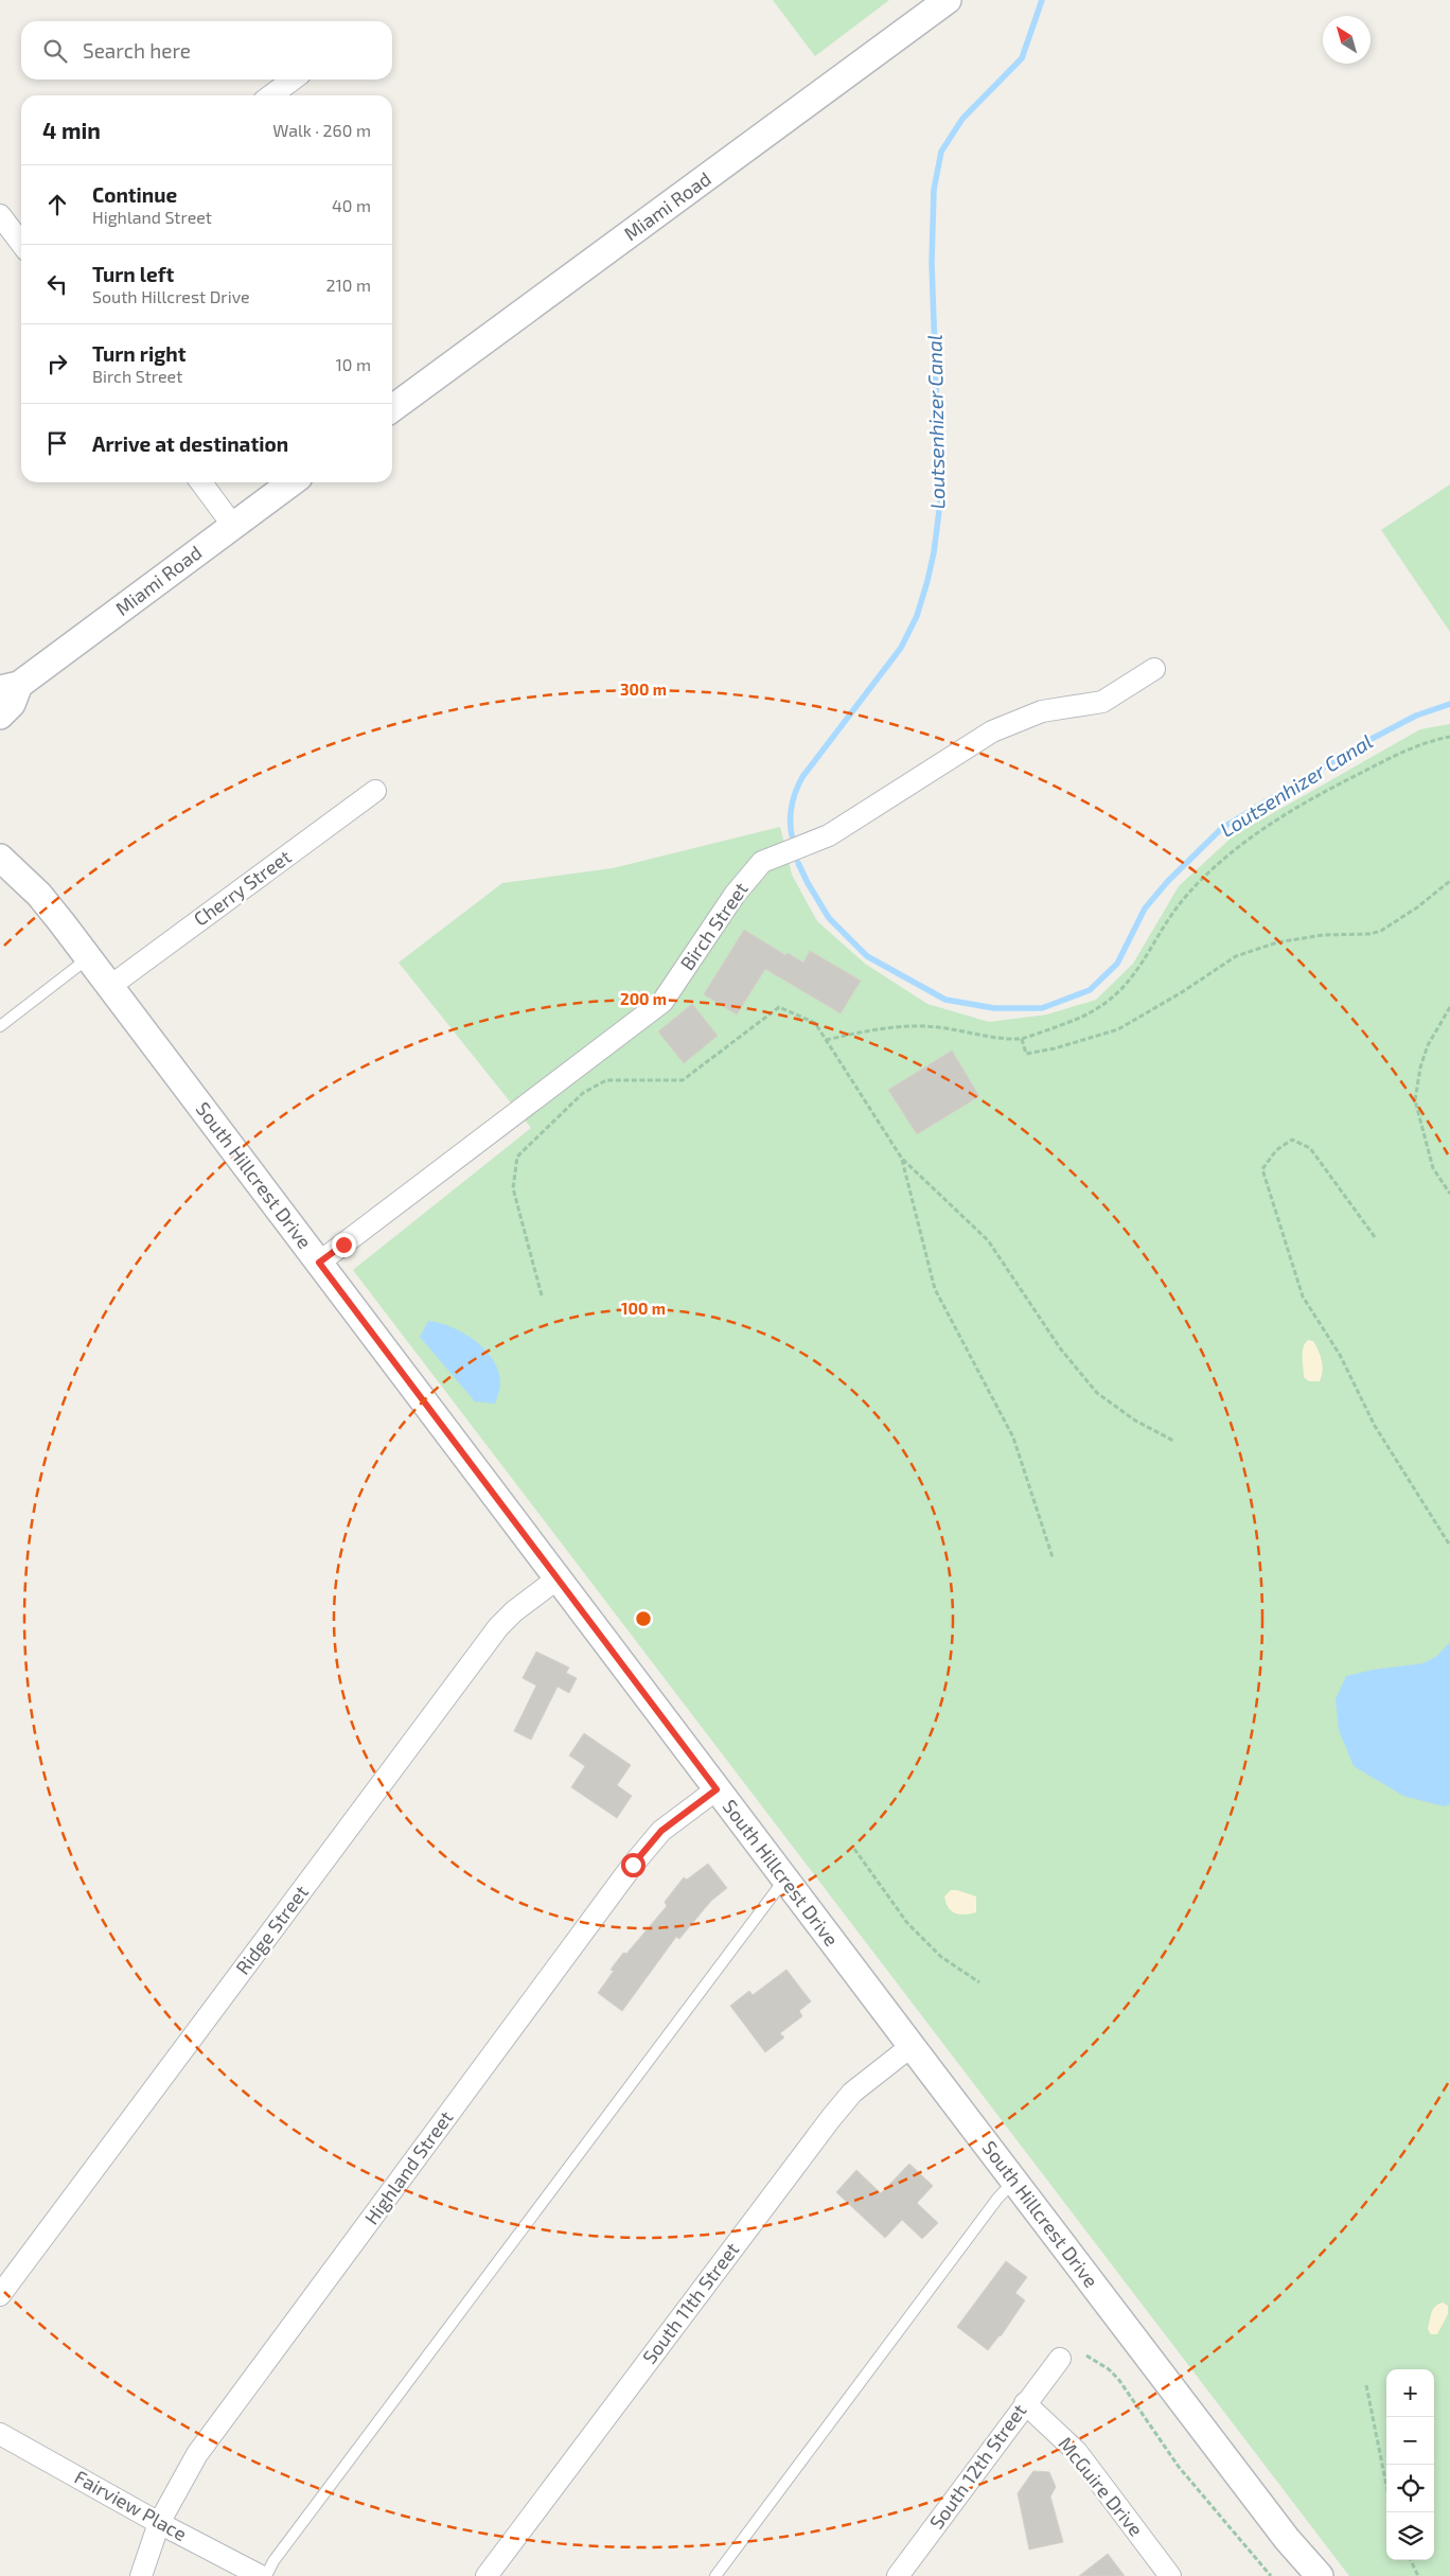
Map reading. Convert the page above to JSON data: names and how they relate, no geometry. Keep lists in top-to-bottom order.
{
  "streets": {
    "street": [
      "Miami Road",
      "Cherry Street",
      "Birch Street",
      "South Hillcrest Drive",
      "Ridge Street",
      "Highland Street",
      "South 11th Street",
      "South 12th Street",
      "McGuire Drive",
      "Fairview Place"
    ]
  },
  "crossings": [
    ["Cherry Street", "South Hillcrest Drive"],
    ["Birch Street", "South Hillcrest Drive"],
    ["South Hillcrest Drive", "Ridge Street"],
    ["South Hillcrest Drive", "Highland Street"],
    ["South Hillcrest Drive", "South 11th Street"],
    ["Highland Street", "Fairview Place"],
    ["South 12th Street", "McGuire Drive"]
  ],
  "water": ["Loutsenhizer Canal"],
  "north": "top left",
  "page": {
    "search": "Search here",
    "heading": ["4 min", "Walk · 260 m"],
    "list": [
      ["Continue", "Highland Street", "40 m"],
      ["Turn left", "South Hillcrest Drive", "210 m"],
      ["Turn right", "Birch Street", "10 m"],
      "Arrive at destination"
    ],
    "map_buttons": ["+", "−"]
  },
  "rings": ["300 m", "200 m", "100 m"]
}
